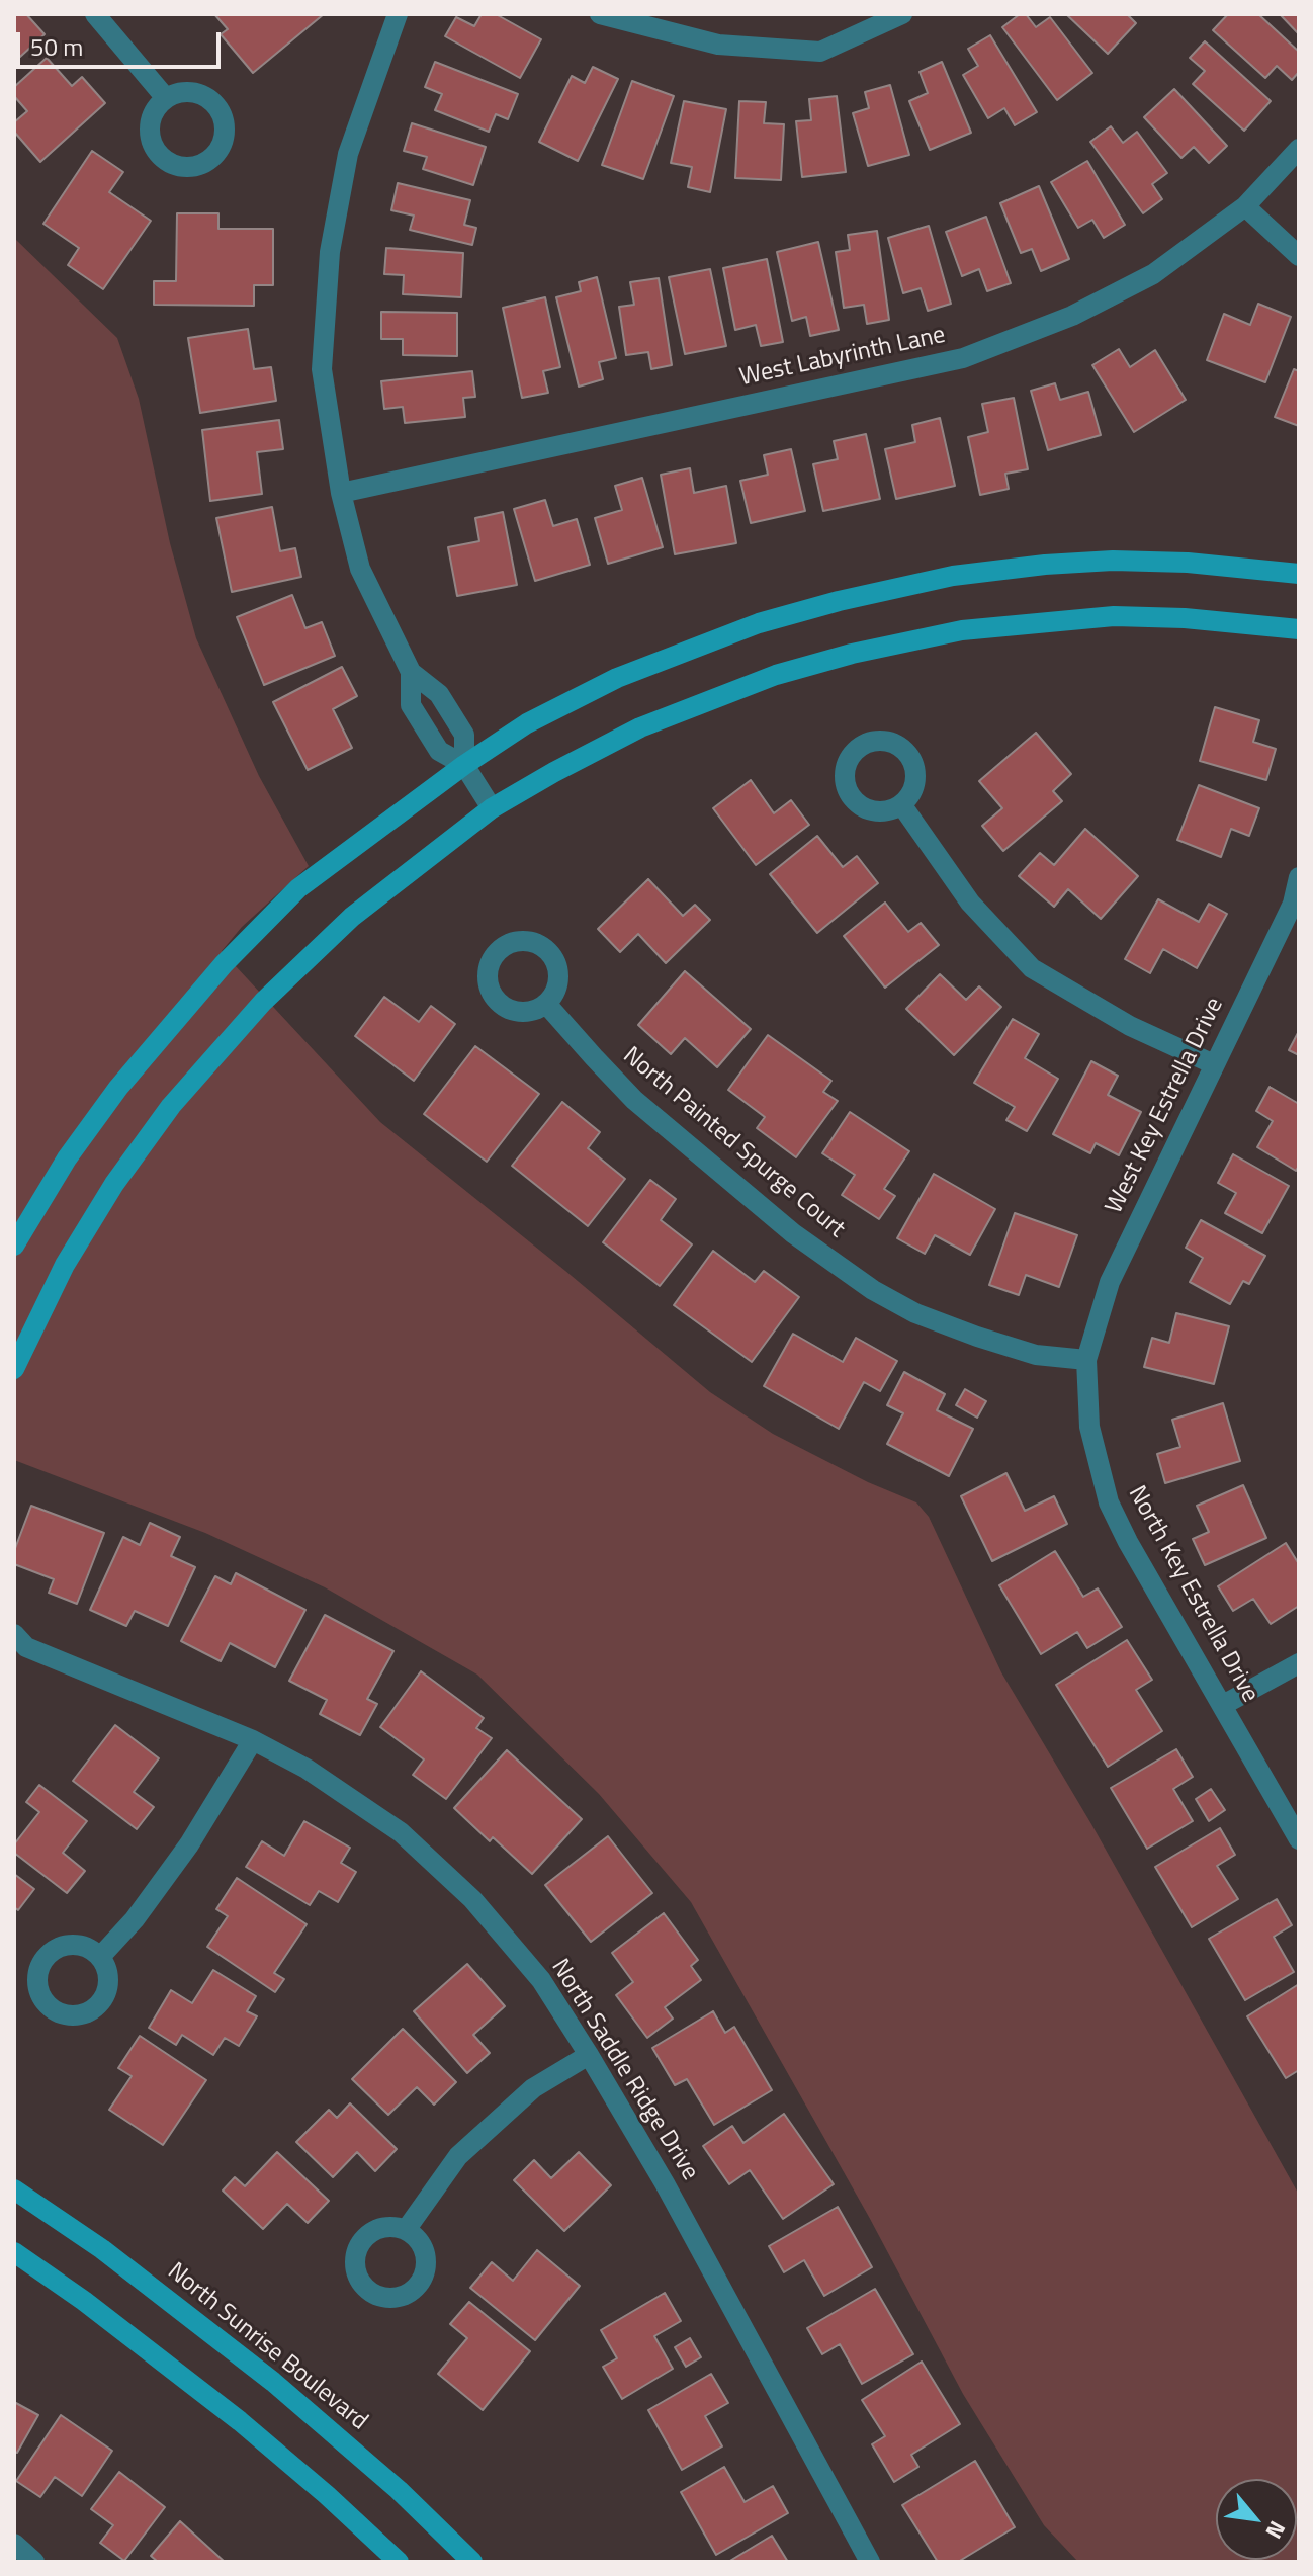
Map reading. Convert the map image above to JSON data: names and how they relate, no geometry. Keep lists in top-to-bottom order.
{
  "streets": {
    "street": [
      "West Labyrinth Lane",
      "West Key Estrella Drive",
      "North Painted Spurge Court",
      "North Key Estrella Drive",
      "North Saddle Ridge Drive",
      "North Sunrise Boulevard"
    ]
  },
  "crossings": [
    ["West Key Estrella Drive", "North Painted Spurge Court"],
    ["West Key Estrella Drive", "North Key Estrella Drive"],
    ["North Painted Spurge Court", "North Key Estrella Drive"]
  ],
  "scale_bar": "50 m",
  "north": "bottom right"
}
